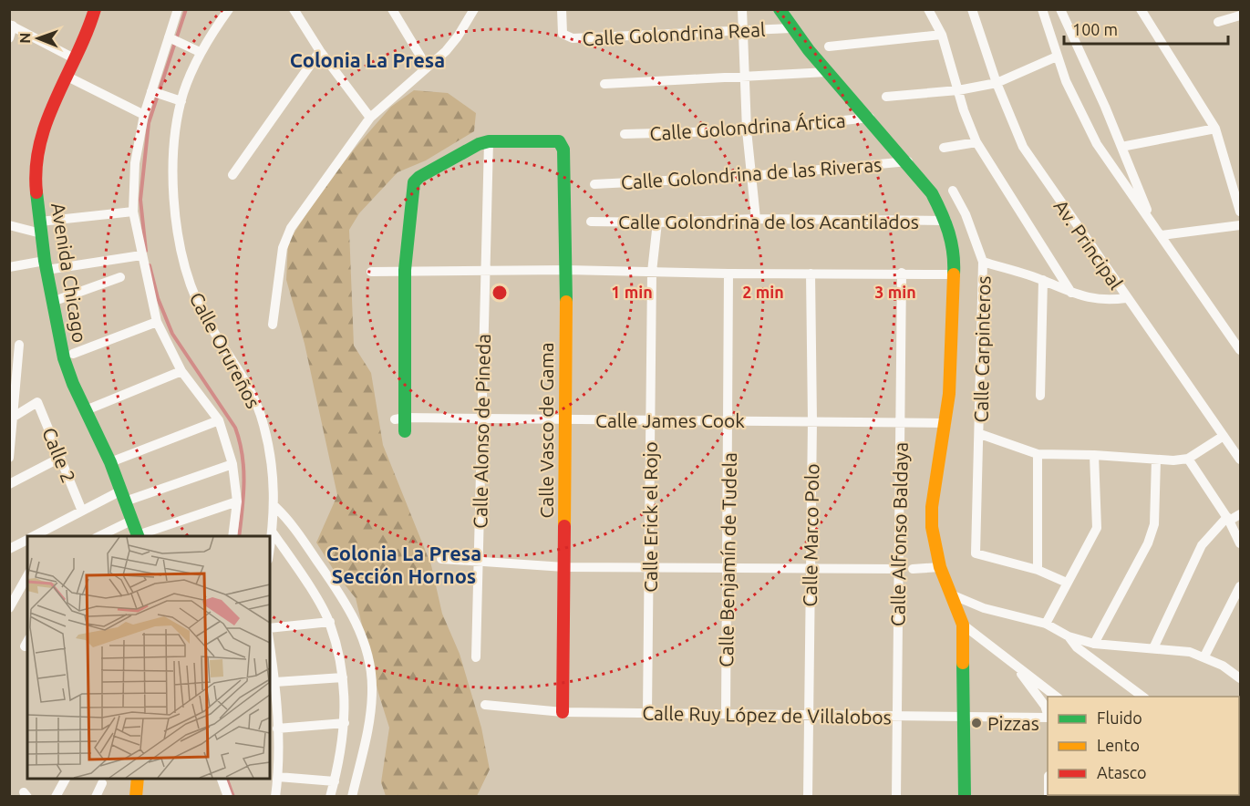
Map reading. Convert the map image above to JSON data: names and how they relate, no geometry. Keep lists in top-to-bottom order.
{
  "streets": {
    "street": [
      "Calle Golondrina Real",
      "Calle Golondrina Ártica",
      "Calle Golondrina de las Riveras",
      "Calle Golondrina de los Acantilados",
      "Av. Principal",
      "Avenida Chicago",
      "Calle Carpinteros",
      "Calle Orureños",
      "Calle James Cook",
      "Calle Vasco de Gama",
      "Calle Alonso de Pineda",
      "Calle 2",
      "Calle Erick el Rojo",
      "Calle Alfonso Baldaya",
      "Calle Marco Polo",
      "Calle Benjamín de Tudela",
      "Calle Ruy López de Villalobos"
    ]
  },
  "crossings": [
    ["Calle Golondrina de los Acantilados", "Calle Erick el Rojo"],
    ["Calle James Cook", "Calle Vasco de Gama"],
    ["Calle James Cook", "Calle Alonso de Pineda"],
    ["Calle James Cook", "Calle Erick el Rojo"],
    ["Calle James Cook", "Calle Alfonso Baldaya"],
    ["Calle James Cook", "Calle Marco Polo"],
    ["Calle James Cook", "Calle Benjamín de Tudela"],
    ["Calle Vasco de Gama", "Calle Alonso de Pineda"],
    ["Calle Vasco de Gama", "Calle Ruy López de Villalobos"],
    ["Calle Erick el Rojo", "Calle Ruy López de Villalobos"],
    ["Calle Alfonso Baldaya", "Calle Ruy López de Villalobos"],
    ["Calle Marco Polo", "Calle Ruy López de Villalobos"],
    ["Calle Benjamín de Tudela", "Calle Ruy López de Villalobos"]
  ],
  "districts": ["Colonia La Presa", "Colonia La Presa Sección Hornos"],
  "places": ["Pizzas"],
  "legend": ["Fluido", "Lento", "Atasco"],
  "scale_bar": "100 m",
  "north": "left",
  "rings": ["1 min", "2 min", "3 min"]
}
